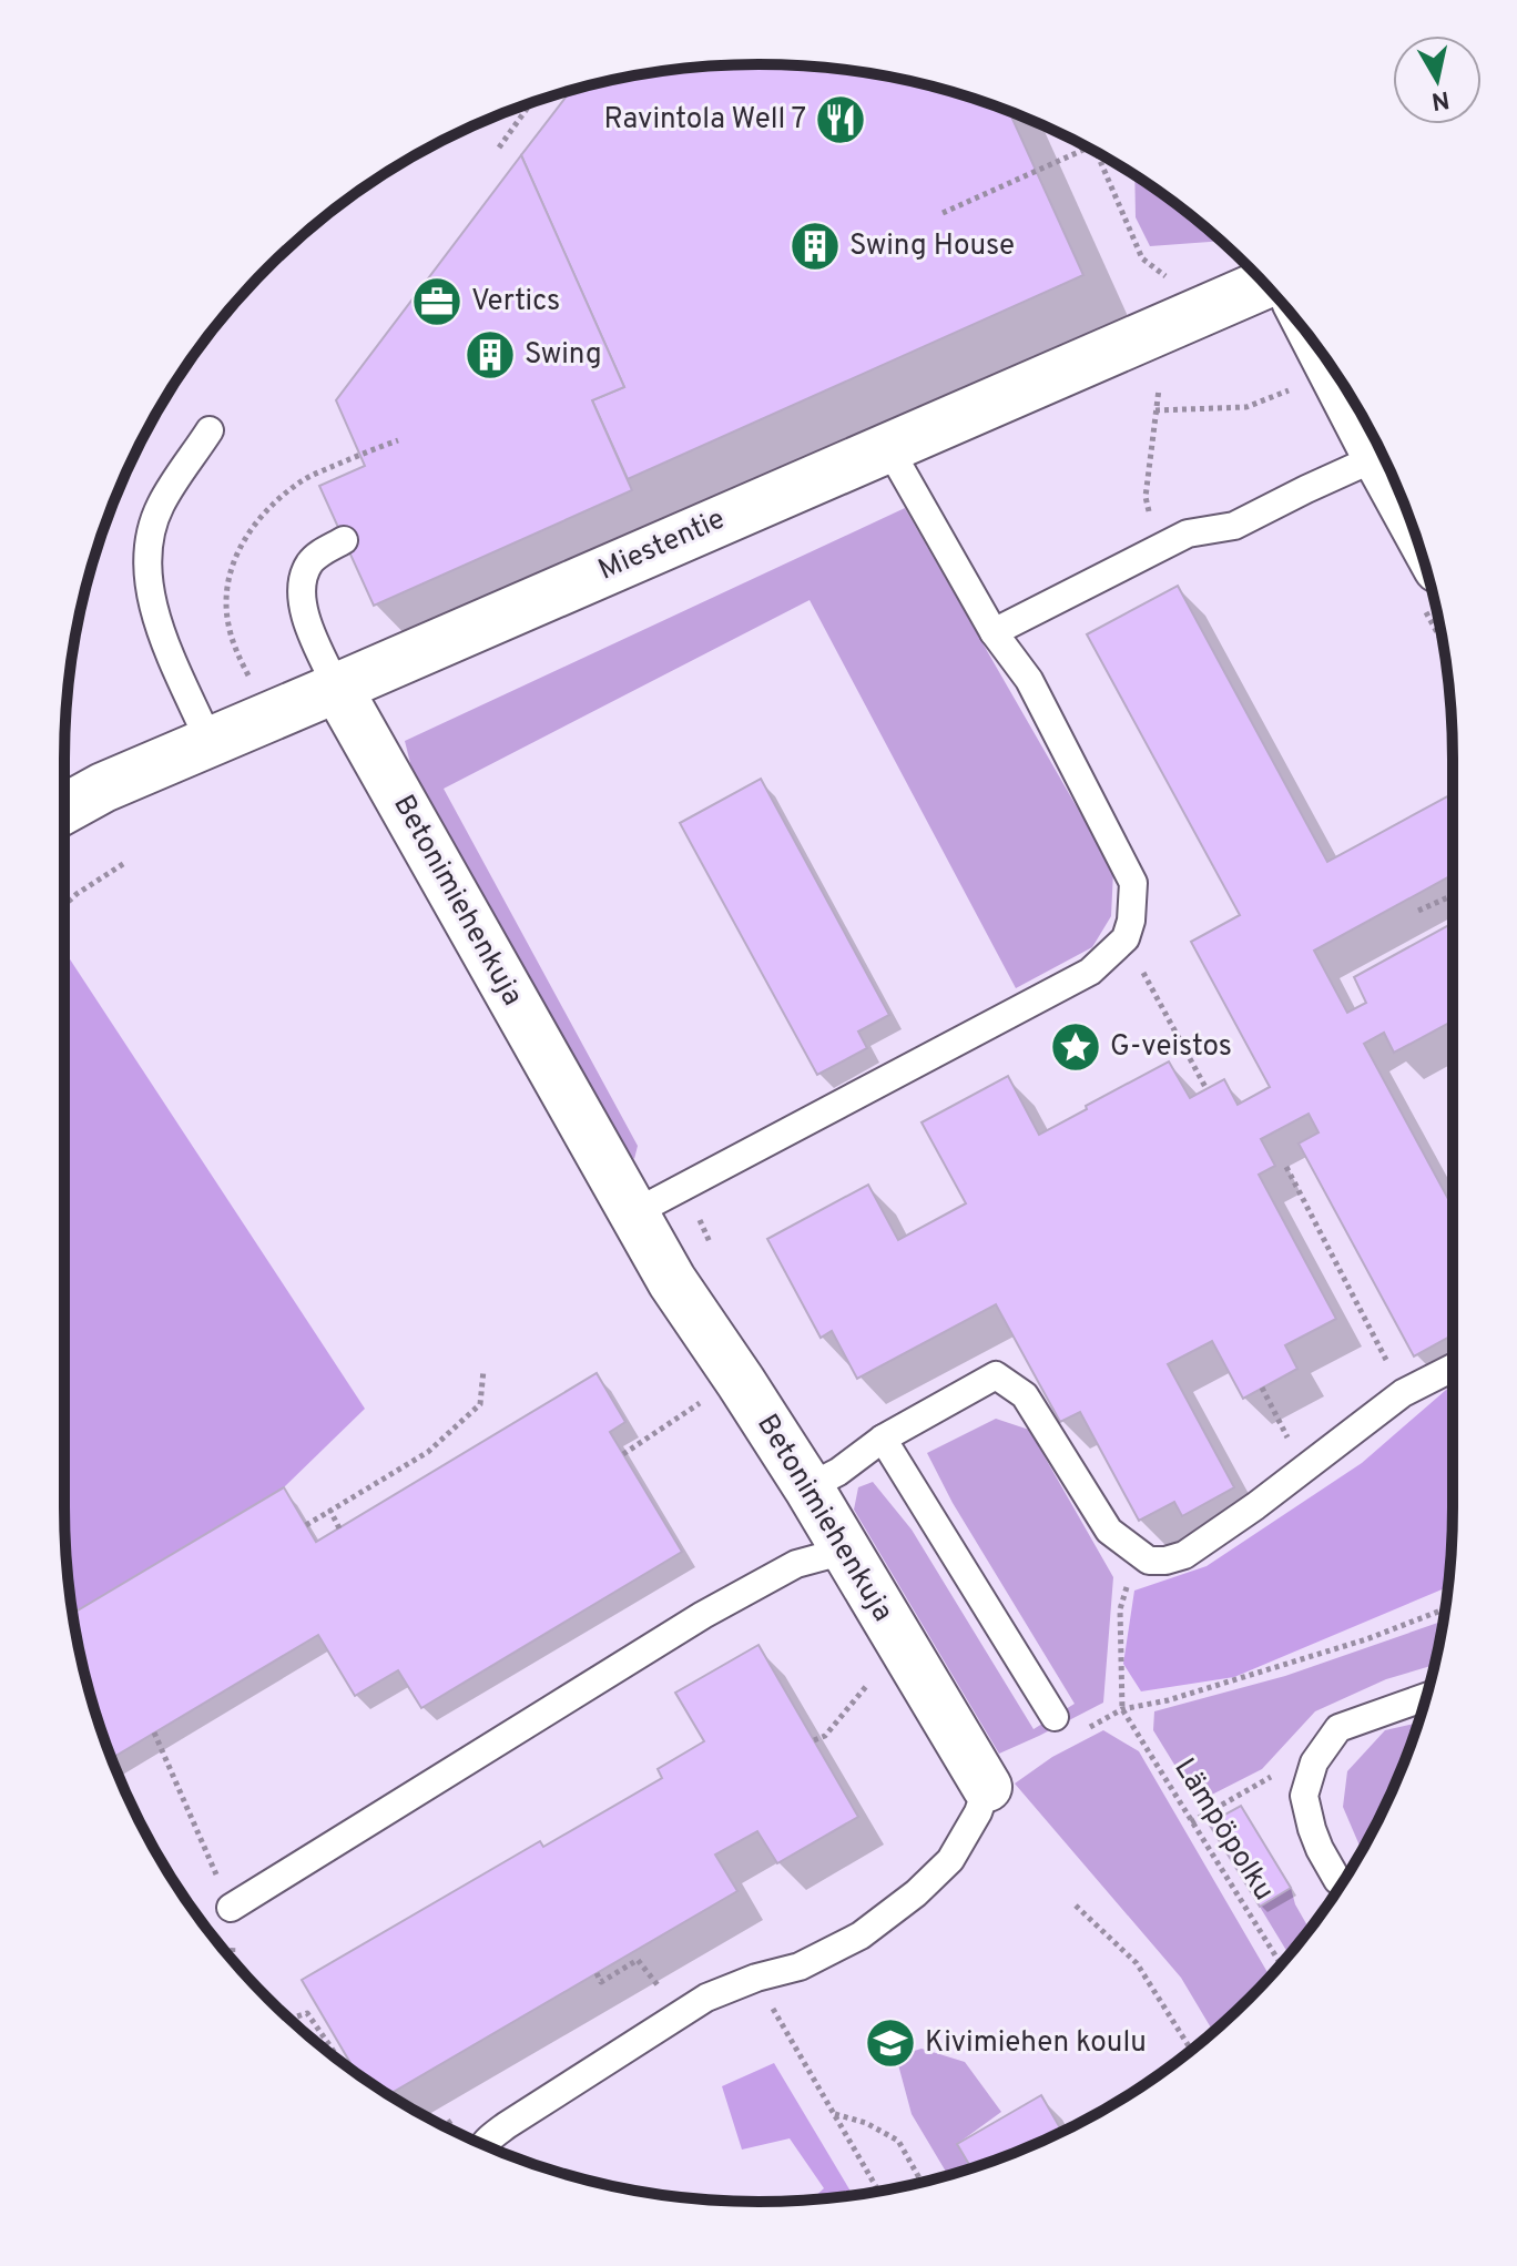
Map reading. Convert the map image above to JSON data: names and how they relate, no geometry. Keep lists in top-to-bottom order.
{
  "streets": {
    "street": ["Miestentie", "Betonimiehenkuja"],
    "path": ["Lämpöpolku"]
  },
  "crossings": [
    ["Miestentie", "Betonimiehenkuja"]
  ],
  "places": {
    "restaurant": ["Ravintola Well 7"],
    "building": ["Swing House", "Swing"],
    "office": ["Vertics"],
    "place": ["G-veistos"],
    "school or university": ["Kivimiehen koulu"]
  },
  "north": "bottom"
}
